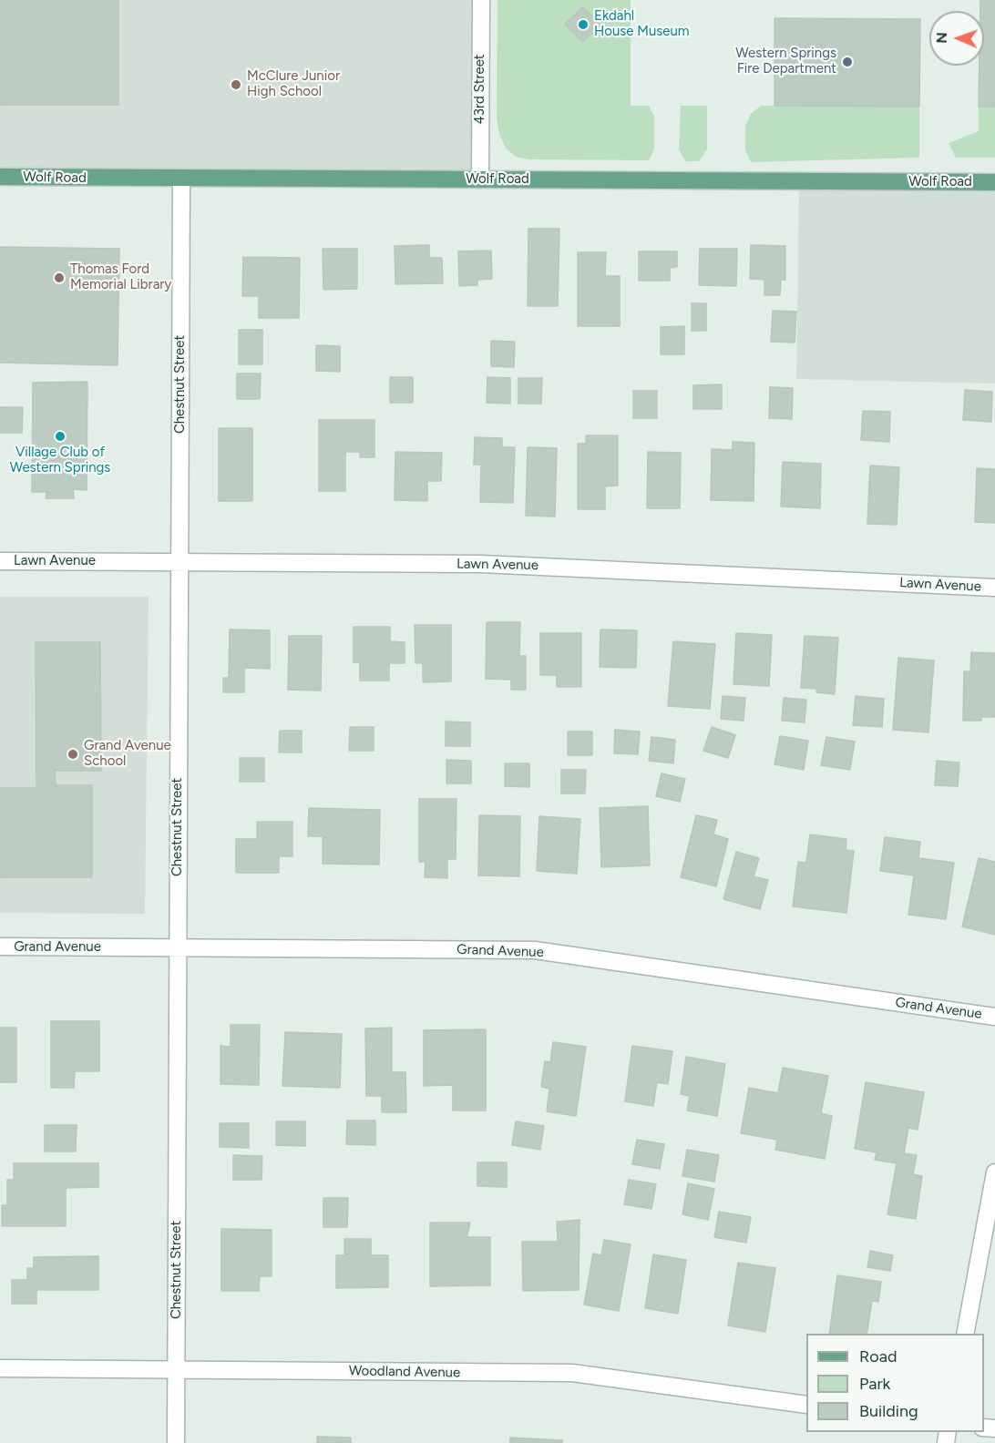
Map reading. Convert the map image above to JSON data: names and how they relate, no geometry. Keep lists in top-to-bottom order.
{
  "streets": {
    "main road": ["Wolf Road"],
    "street": [
      "43rd Street",
      "Chestnut Street",
      "Lawn Avenue",
      "Grand Avenue",
      "Woodland Avenue"
    ]
  },
  "crossings": [
    ["43rd Street", "Wolf Road"],
    ["Wolf Road", "Chestnut Street"],
    ["Chestnut Street", "Lawn Avenue"],
    ["Chestnut Street", "Grand Avenue"],
    ["Chestnut Street", "Woodland Avenue"]
  ],
  "places": [
    "Ekdahl House Museum",
    "Western Springs Fire Department",
    "McClure Junior High School",
    "Thomas Ford Memorial Library",
    "Village Club of Western Springs",
    "Grand Avenue School"
  ],
  "legend": ["Road", "Park", "Building"],
  "north": "left"
}
